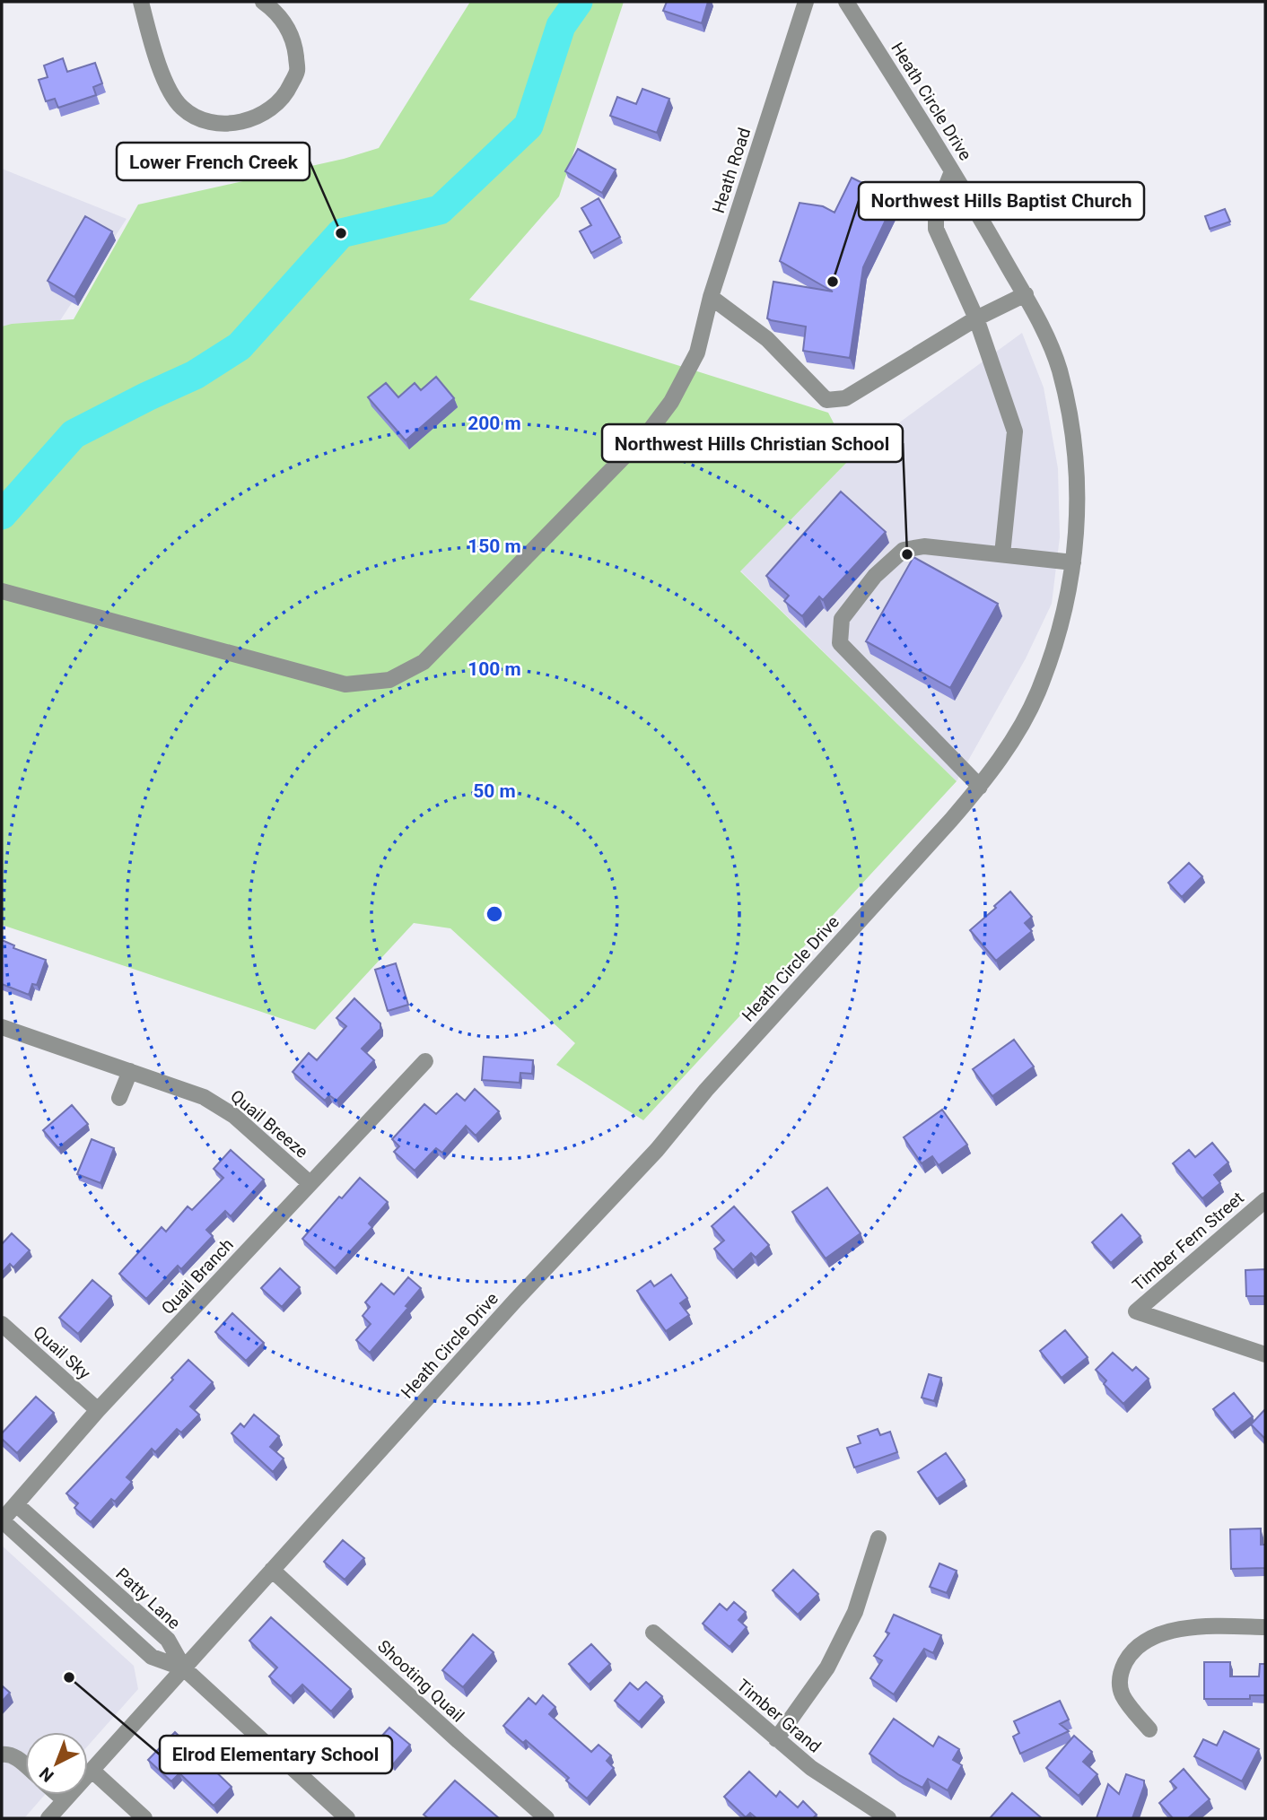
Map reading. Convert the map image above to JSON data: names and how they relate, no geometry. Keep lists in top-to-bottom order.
{
  "streets": {
    "street": [
      "Heath Circle Drive",
      "Heath Road",
      "Quail Breeze",
      "Timber Fern Street",
      "Quail Branch",
      "Quail Sky",
      "Patty Lane",
      "Shooting Quail",
      "Timber Grand"
    ]
  },
  "crossings": [
    ["Heath Circle Drive", "Patty Lane"],
    ["Heath Circle Drive", "Shooting Quail"],
    ["Quail Breeze", "Quail Branch"],
    ["Quail Branch", "Quail Sky"],
    ["Quail Branch", "Patty Lane"]
  ],
  "places": [
    "Lower French Creek",
    "Northwest Hills Baptist Church",
    "Northwest Hills Christian School",
    "Elrod Elementary School"
  ],
  "north": "bottom left",
  "rings": [
    "200 m",
    "150 m",
    "100 m",
    "50 m"
  ]
}
